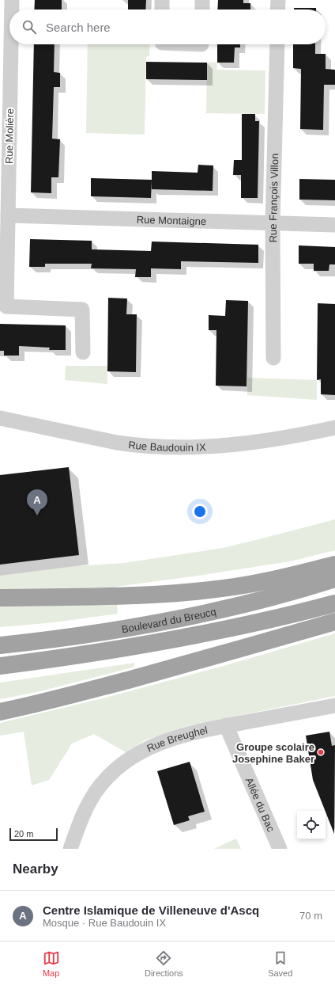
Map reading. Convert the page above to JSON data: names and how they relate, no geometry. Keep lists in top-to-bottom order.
{
  "streets": {
    "highway": ["Boulevard du Breucq"],
    "street": [
      "Rue Molière",
      "Rue François Villon",
      "Rue Montaigne",
      "Rue Baudouin IX",
      "Rue Breughel",
      "Allée du Bac"
    ]
  },
  "crossings": [
    ["Rue Molière", "Rue Montaigne"],
    ["Rue François Villon", "Rue Montaigne"],
    ["Rue Breughel", "Allée du Bac"]
  ],
  "places": ["Groupe scolaire Josephine Baker"],
  "scale_bar": "20 m",
  "page": {
    "search": "Search here",
    "pins": "A",
    "scale": "20 m",
    "heading": "Nearby",
    "list": [
      {
        "mark": "A",
        "name": "Centre Islamique de Villeneuve d'Ascq",
        "note": "Mosque · Rue Baudouin IX",
        "value": "70 m"
      }
    ],
    "nav": ["Map", "Directions", "Saved"]
  }
}
